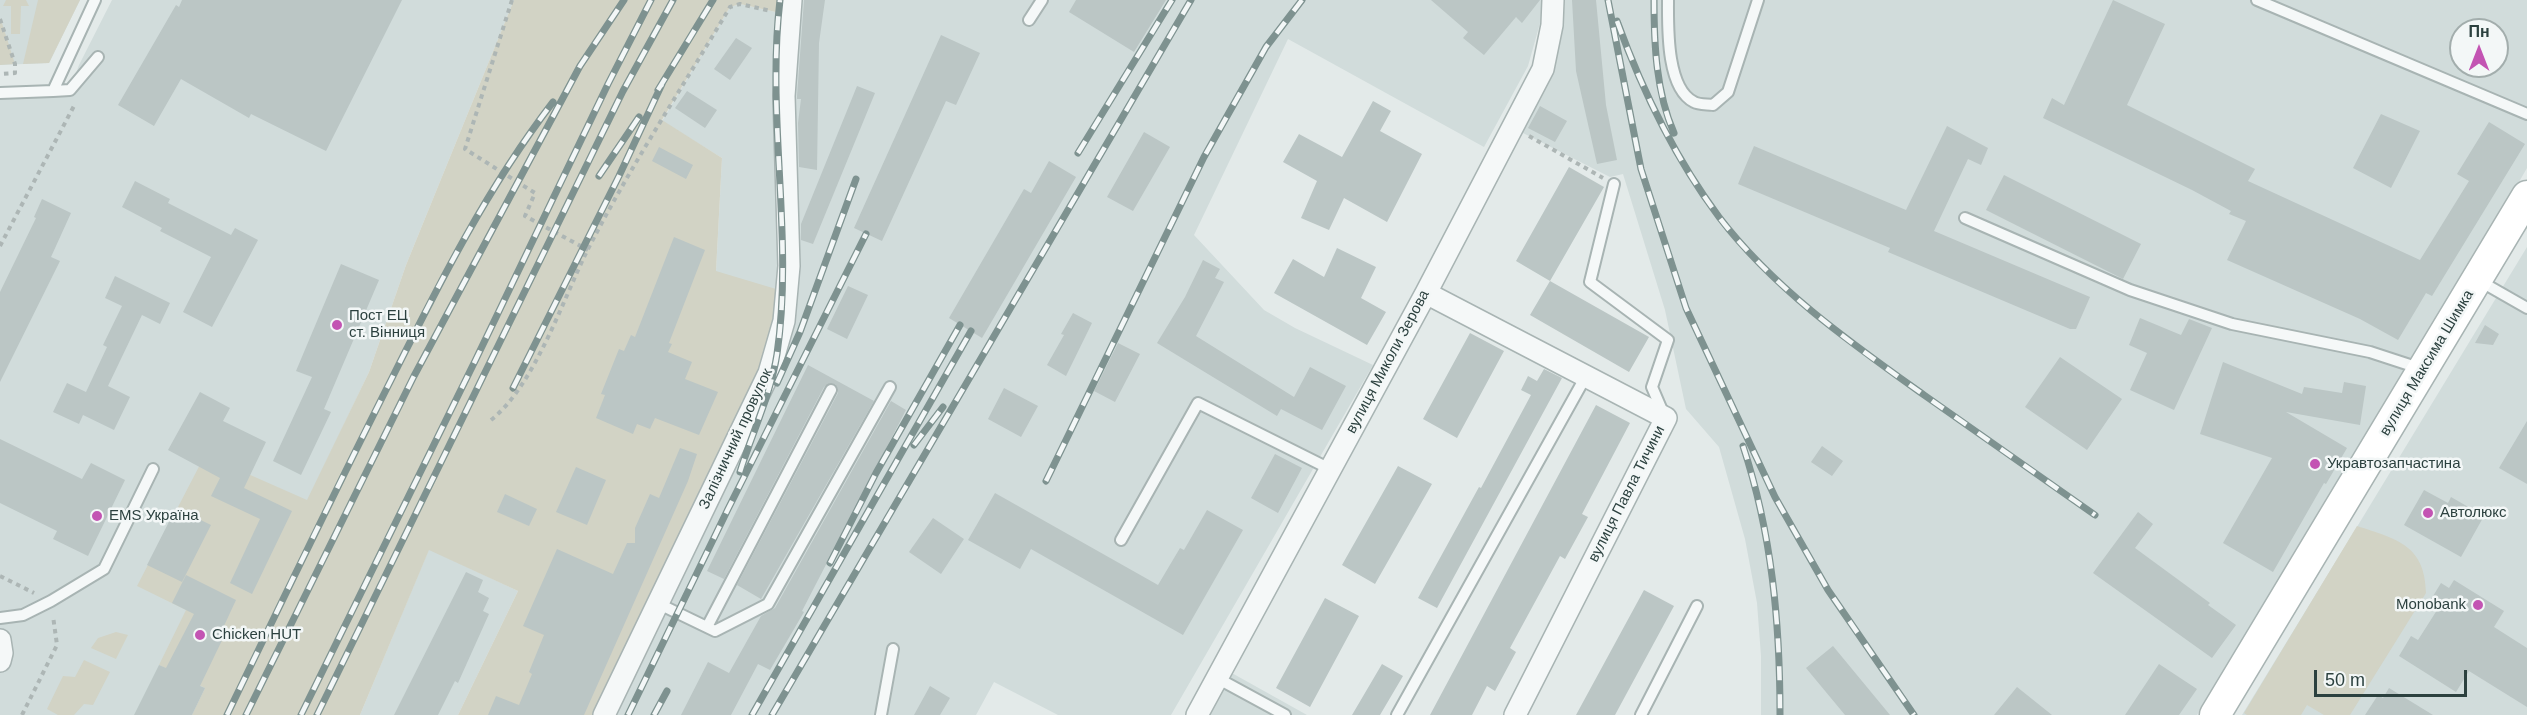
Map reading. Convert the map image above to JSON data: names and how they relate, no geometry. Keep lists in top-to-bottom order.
{
  "streets": {
    "main road": ["вулиця Максима Шимка"],
    "street": ["вулиця Миколи Зерова", "Залізничний провулок", "вулиця Павла Тичини"]
  },
  "crossings": [
    ["вулиця Миколи Зерова", "вулиця Павла Тичини"]
  ],
  "places": [
    "Пост ЕЦ ст. Вінниця",
    "Укравтозапчастина",
    "Автолюкс",
    "EMS Україна",
    "Monobank",
    "Chicken HUT"
  ],
  "scale_bar": "50 m",
  "north": "top"
}
